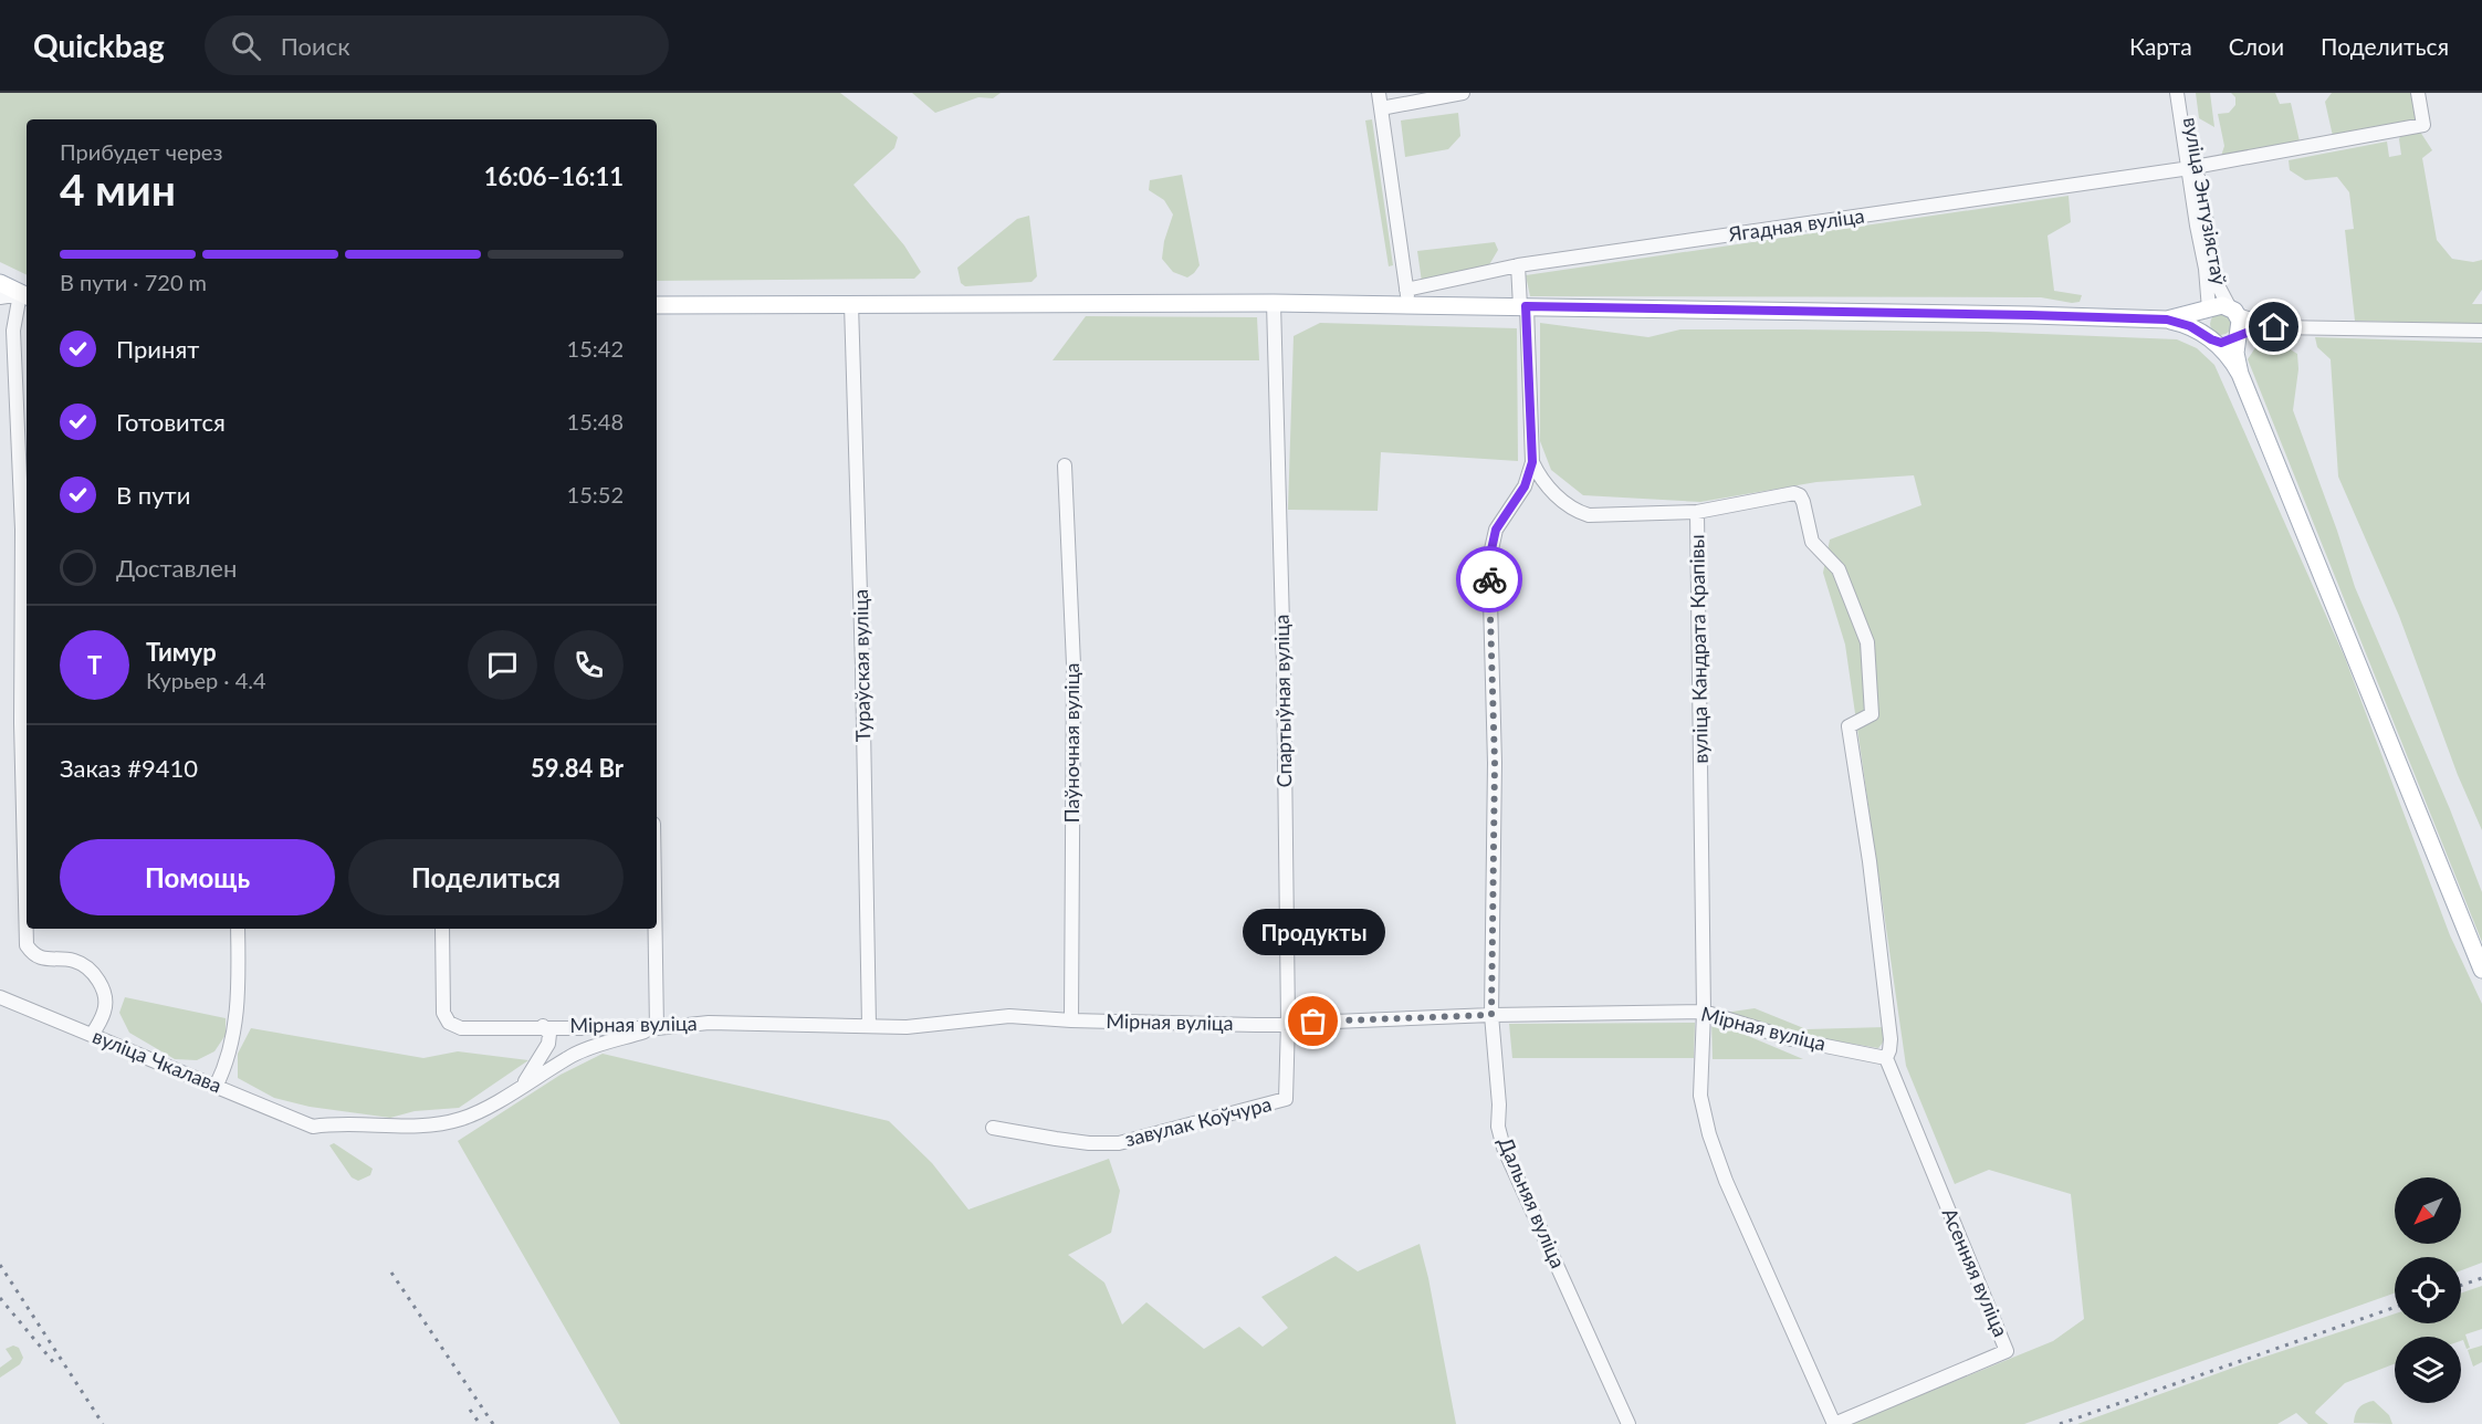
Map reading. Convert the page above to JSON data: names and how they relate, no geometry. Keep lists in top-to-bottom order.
{
  "streets": {
    "street": [
      "вуліца Энтузіястаў",
      "Ягадная вуліца",
      "вуліца Кандрата Крапівы",
      "Тураўская вуліца",
      "Спартыўная вуліца",
      "Паўночная вуліца",
      "Мірная вуліца",
      "вуліца Чкалава",
      "завулак Коўчура",
      "Дальняя вуліца",
      "Асенняя вуліца"
    ]
  },
  "crossings": [
    ["вуліца Энтузіястаў", "Ягадная вуліца"],
    ["вуліца Кандрата Крапівы", "Мірная вуліца"],
    ["вуліца Кандрата Крапівы", "Асенняя вуліца"],
    ["Тураўская вуліца", "Мірная вуліца"],
    ["Спартыўная вуліца", "Мірная вуліца"],
    ["Спартыўная вуліца", "завулак Коўчура"],
    ["Паўночная вуліца", "Мірная вуліца"],
    ["Мірная вуліца", "Дальняя вуліца"],
    ["Мірная вуліца", "Асенняя вуліца"]
  ],
  "places": ["Продукты"],
  "north": "bottom left",
  "page": {
    "header": "Quickbag",
    "search": "Поиск",
    "nav": ["Карта", "Слои", "Поделиться"],
    "heading": ["4 мин", "Прибудет через", "16:06–16:11"],
    "panel": [
      "Тимур",
      "Курьер · 4.4",
      "Заказ #9410",
      "59.84 Br"
    ],
    "bar": "В пути · 720 m",
    "list": [
      ["Принят", "15:42"],
      ["Готовится", "15:48"],
      ["В пути", "15:52"],
      "Доставлен"
    ],
    "round": "Т",
    "buttons": ["Помощь", "Поделиться"],
    "bubble": "Продукты"
  }
}
